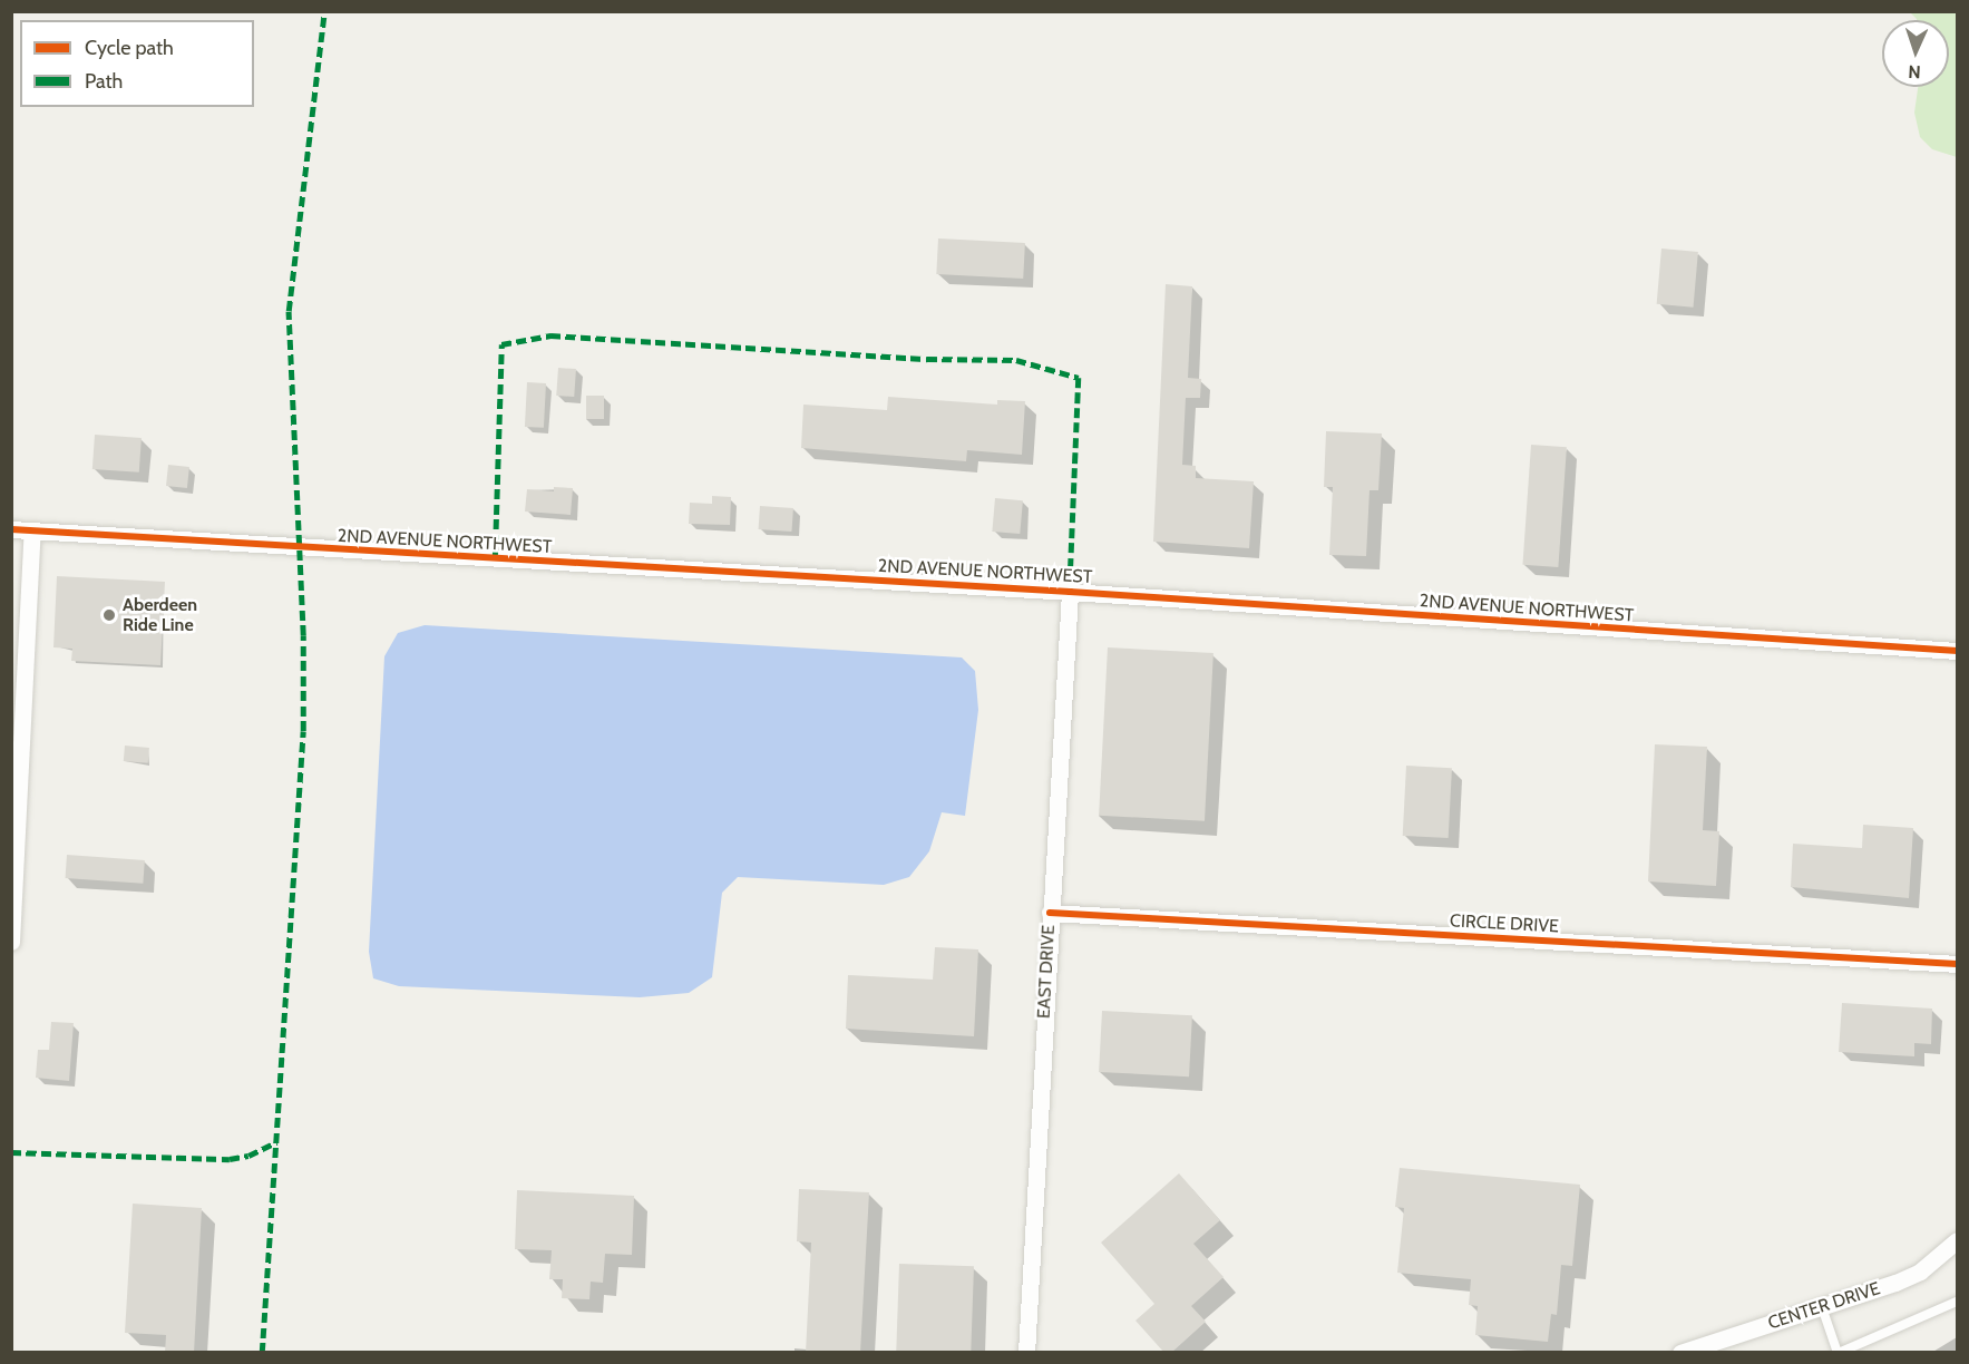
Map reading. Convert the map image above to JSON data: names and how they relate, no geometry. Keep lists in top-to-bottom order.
{
  "streets": {
    "street": [
      "2ND AVENUE NORTHWEST",
      "CIRCLE DRIVE",
      "EAST DRIVE",
      "CENTER DRIVE"
    ]
  },
  "crossings": [
    ["2ND AVENUE NORTHWEST", "EAST DRIVE"],
    ["CIRCLE DRIVE", "EAST DRIVE"]
  ],
  "places": ["Aberdeen Ride Line"],
  "legend": ["Cycle path", "Path"],
  "north": "bottom"
}
